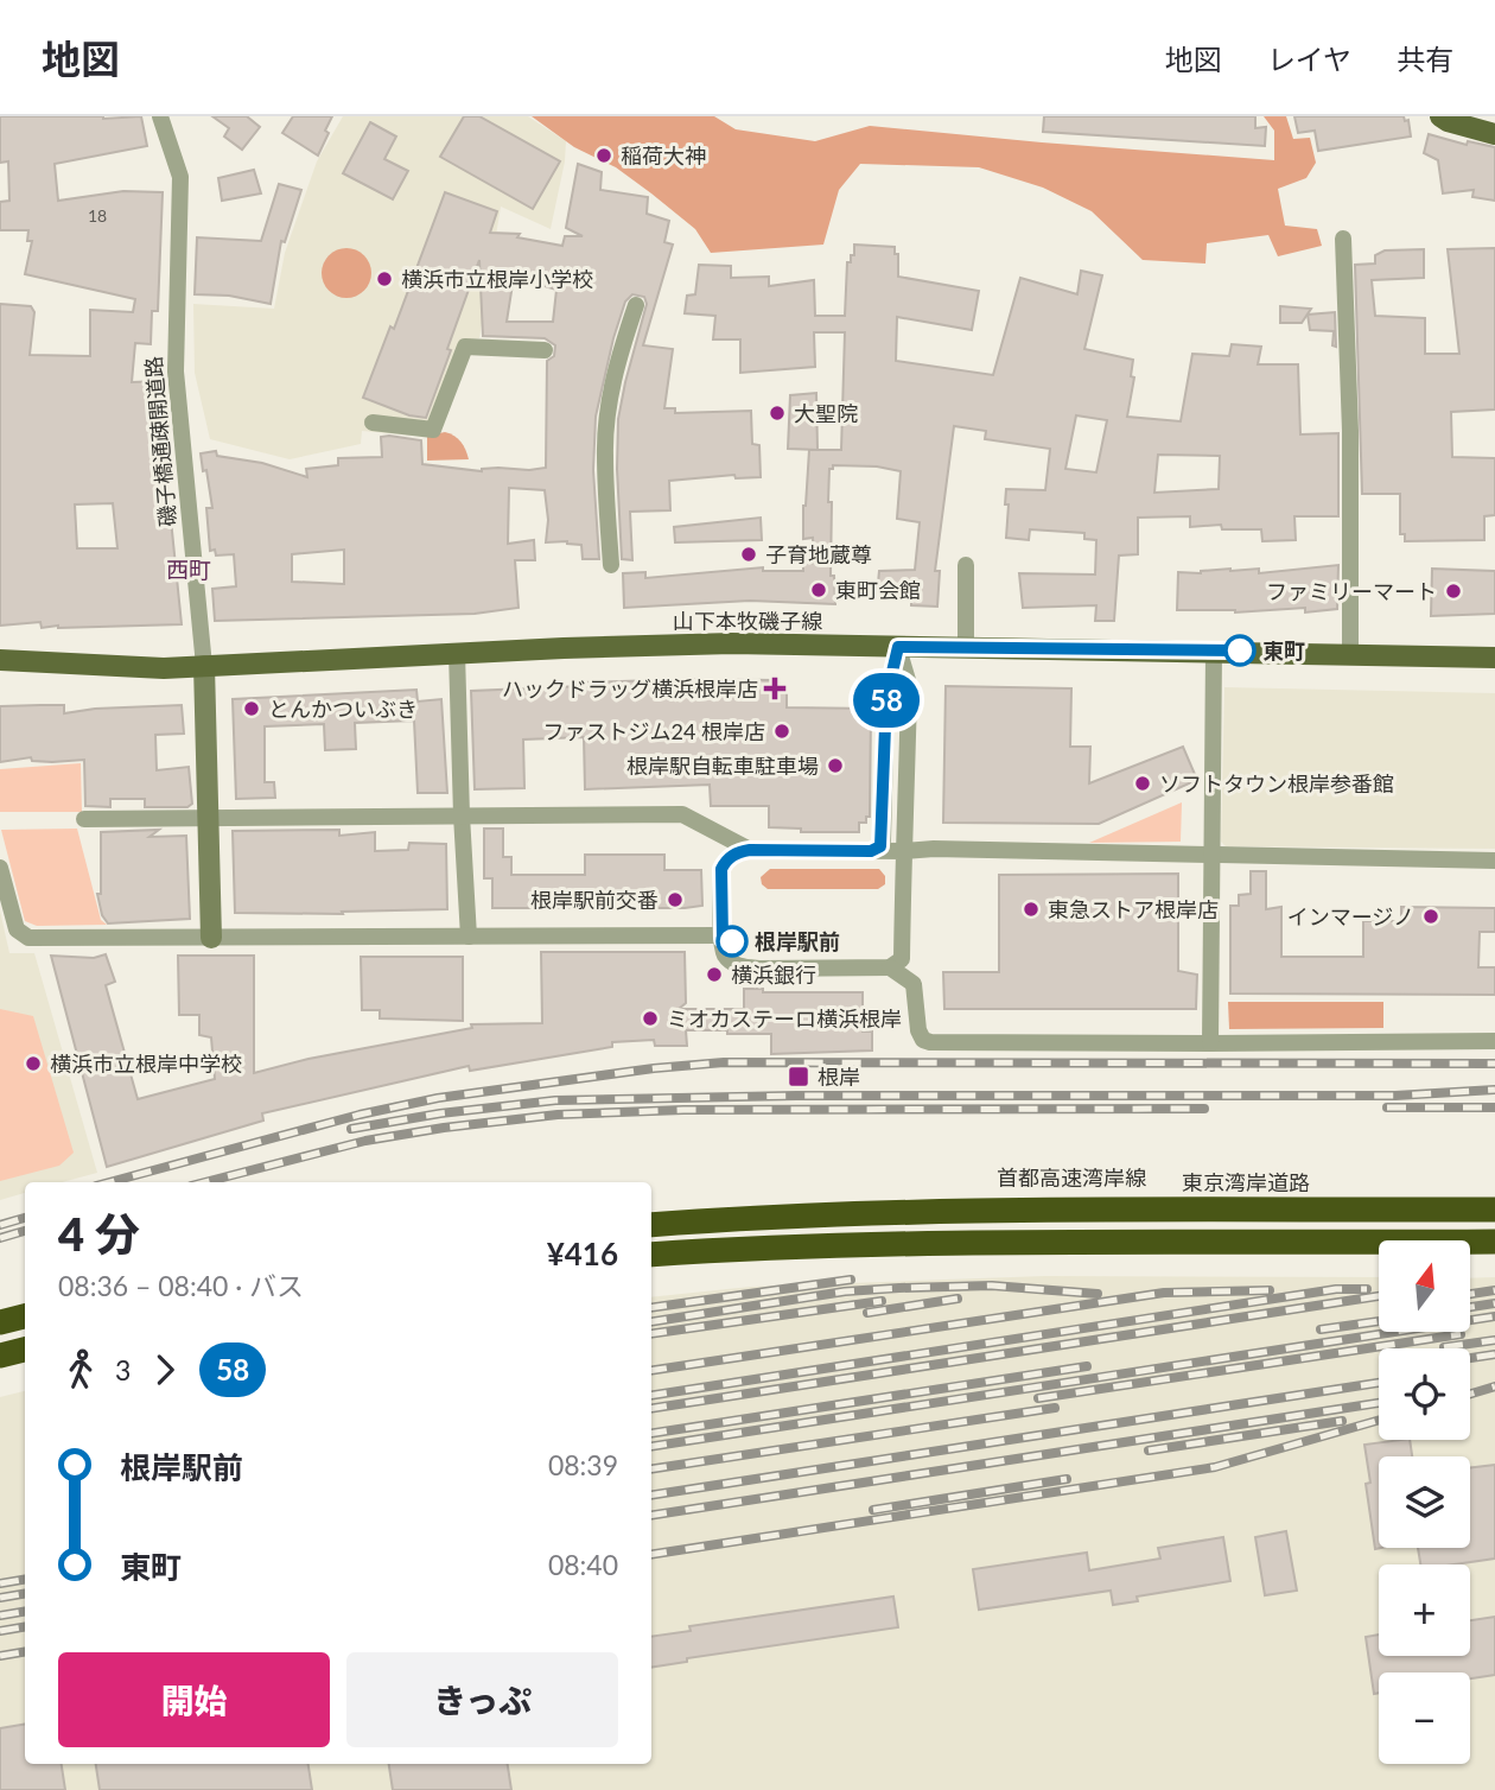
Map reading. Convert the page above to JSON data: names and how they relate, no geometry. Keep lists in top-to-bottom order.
{
  "streets": {
    "highway": ["首都高速湾岸線", "東京湾岸道路"],
    "main road": ["山下本牧磯子線"],
    "street": ["磯子橋通疎開道路"]
  },
  "crossings": [
    ["磯子橋通疎開道路", "山下本牧磯子線"]
  ],
  "districts": ["西町"],
  "places": {
    "other": [
      "稲荷大神",
      "横浜市立根岸小学校",
      "大聖院",
      "子育地蔵尊",
      "東町会館",
      "ファミリーマート",
      "東町",
      "とんかついぶき",
      "ファストジム24 根岸店",
      "根岸駅自転車駐車場",
      "ソフトタウン根岸参番館",
      "根岸駅前交番",
      "東急ストア根岸店",
      "インマージノ",
      "根岸駅前",
      "横浜銀行",
      "ミオカステーロ横浜根岸",
      "横浜市立根岸中学校"
    ],
    "health": ["ハックドラッグ横浜根岸店"],
    "transit": ["根岸"]
  },
  "lines": ["bus line 58"],
  "house_numbers": ["18"],
  "north": "top",
  "page": {
    "header": "地図",
    "nav": ["地図", "レイヤ", "共有"],
    "on_map": "58",
    "heading": ["4 分", "08:36 – 08:40 · バス", "¥416"],
    "map_buttons": ["+", "−"],
    "legs": ["3", "58"],
    "list": [
      {
        "name": "根岸駅前",
        "value": "08:39"
      },
      {
        "name": "東町",
        "value": "08:40"
      }
    ],
    "buttons": ["開始", "きっぷ"]
  }
}
